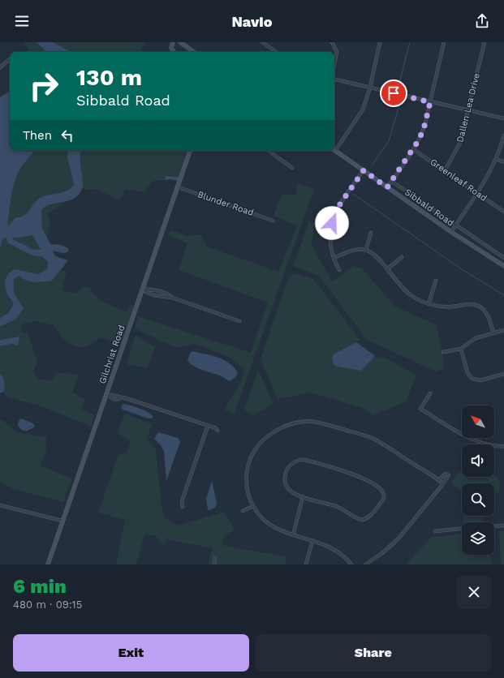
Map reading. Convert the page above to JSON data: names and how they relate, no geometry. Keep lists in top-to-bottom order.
{
  "streets": {
    "street": [
      "Dallen Lea Drive",
      "Greenleaf Road",
      "Blunder Road",
      "Sibbald Road",
      "Gilchrist Road"
    ]
  },
  "crossings": [
    ["Dallen Lea Drive", "Greenleaf Road"],
    ["Blunder Road", "Gilchrist Road"]
  ],
  "north": "top left",
  "page": {
    "header": "Navio",
    "turn": ["130 m", "Sibbald Road"],
    "then": "Then",
    "heading": ["6 min", "480 m · 09:15"],
    "buttons": ["Exit", "Share"]
  }
}
